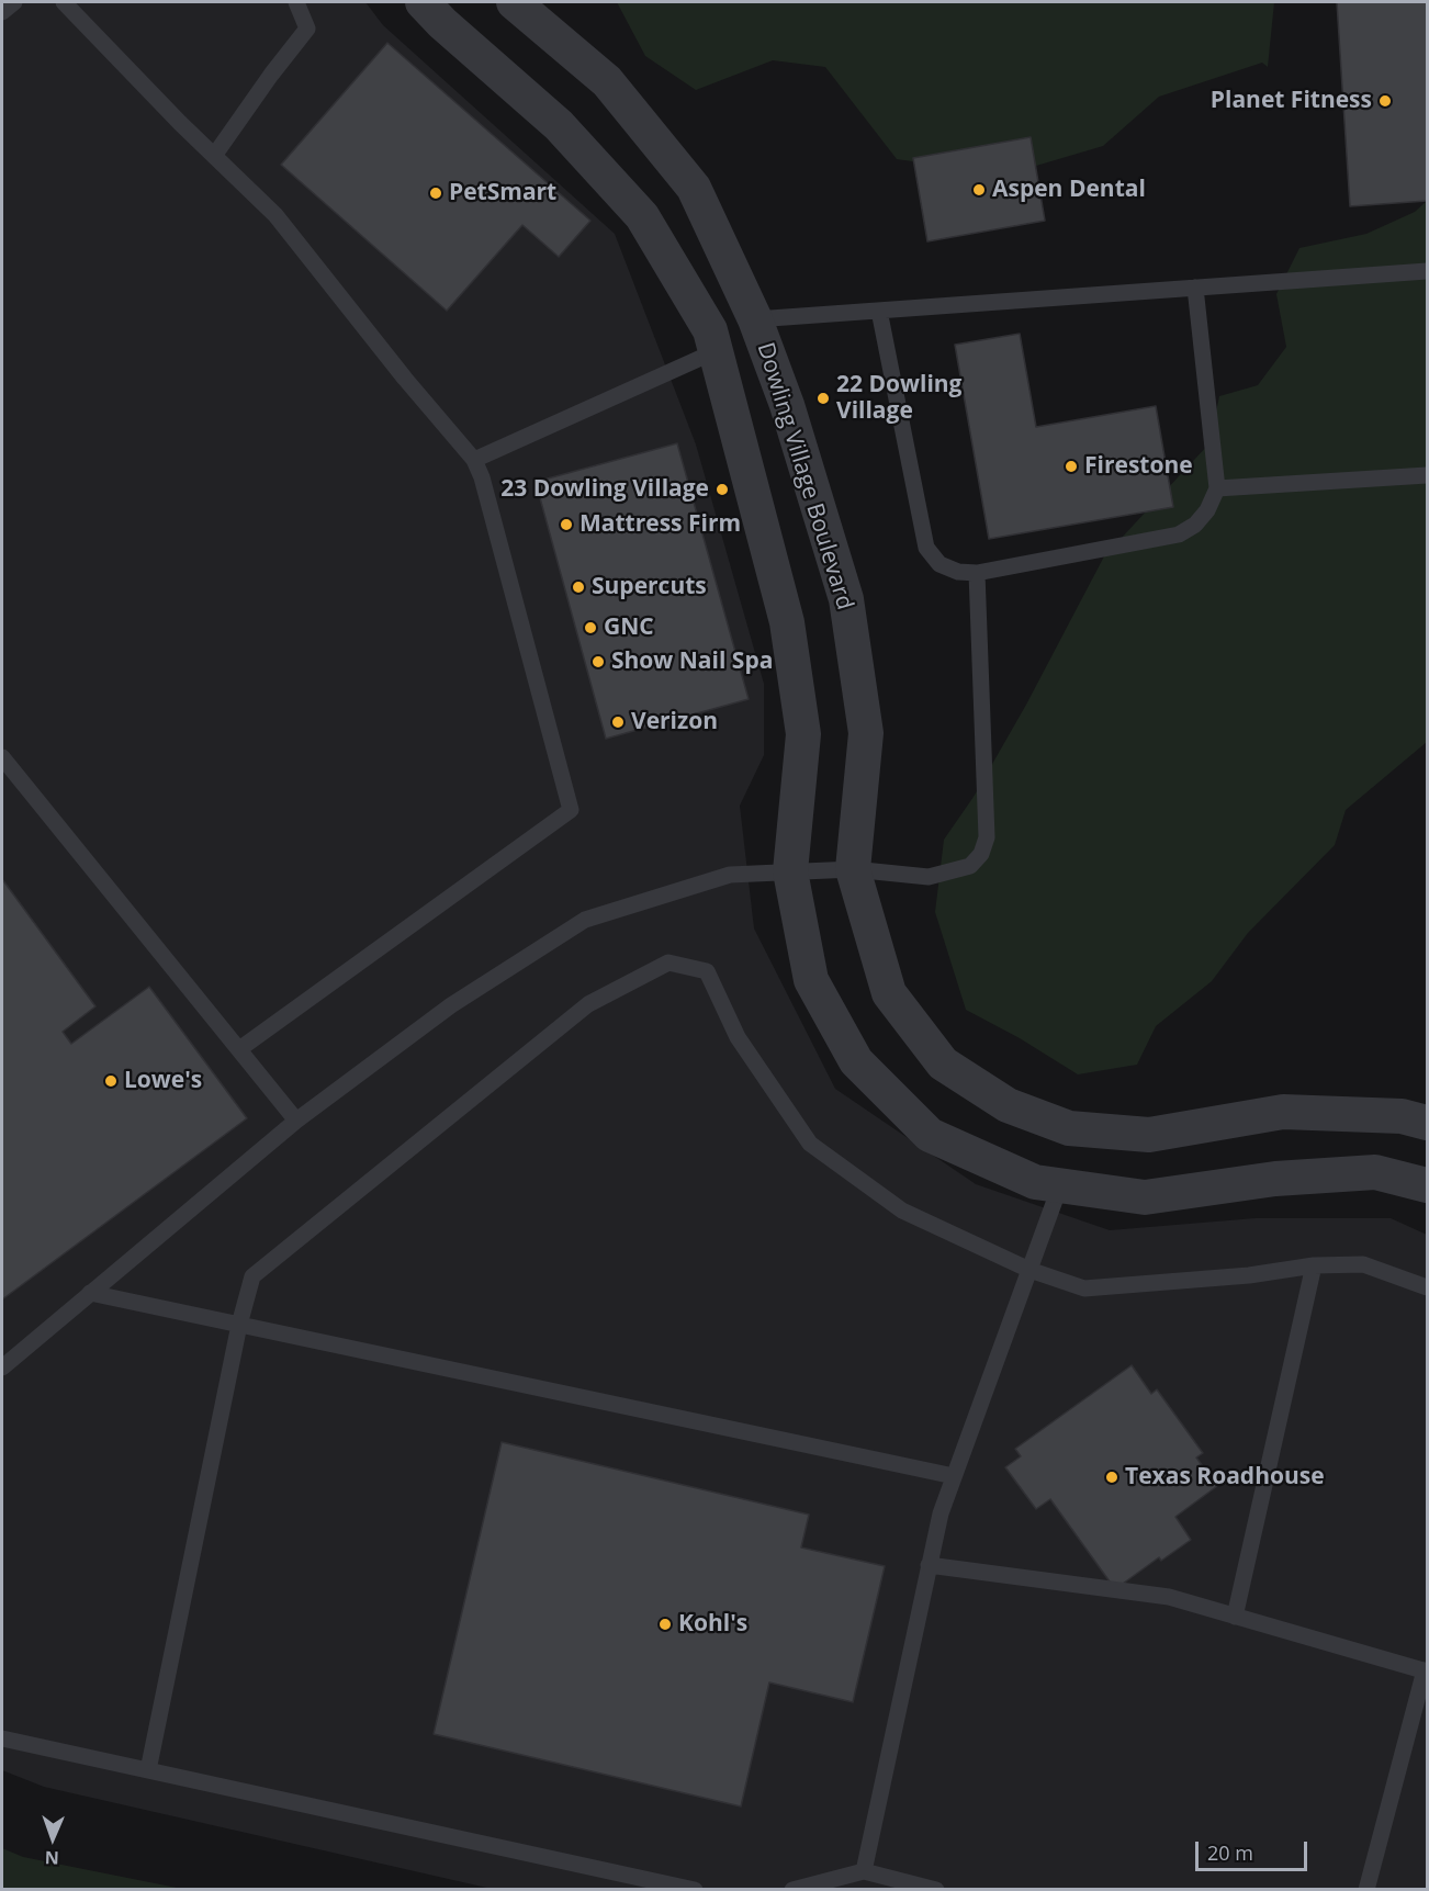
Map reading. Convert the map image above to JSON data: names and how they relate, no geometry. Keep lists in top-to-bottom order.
{
  "streets": {
    "street": ["Dowling Village Boulevard"]
  },
  "places": [
    "Planet Fitness",
    "Aspen Dental",
    "PetSmart",
    "22 Dowling Village",
    "Firestone",
    "23 Dowling Village",
    "Mattress Firm",
    "Supercuts",
    "GNC",
    "Show Nail Spa",
    "Verizon",
    "Lowe's",
    "Texas Roadhouse",
    "Kohl's"
  ],
  "scale_bar": "20 m",
  "north": "bottom"
}
